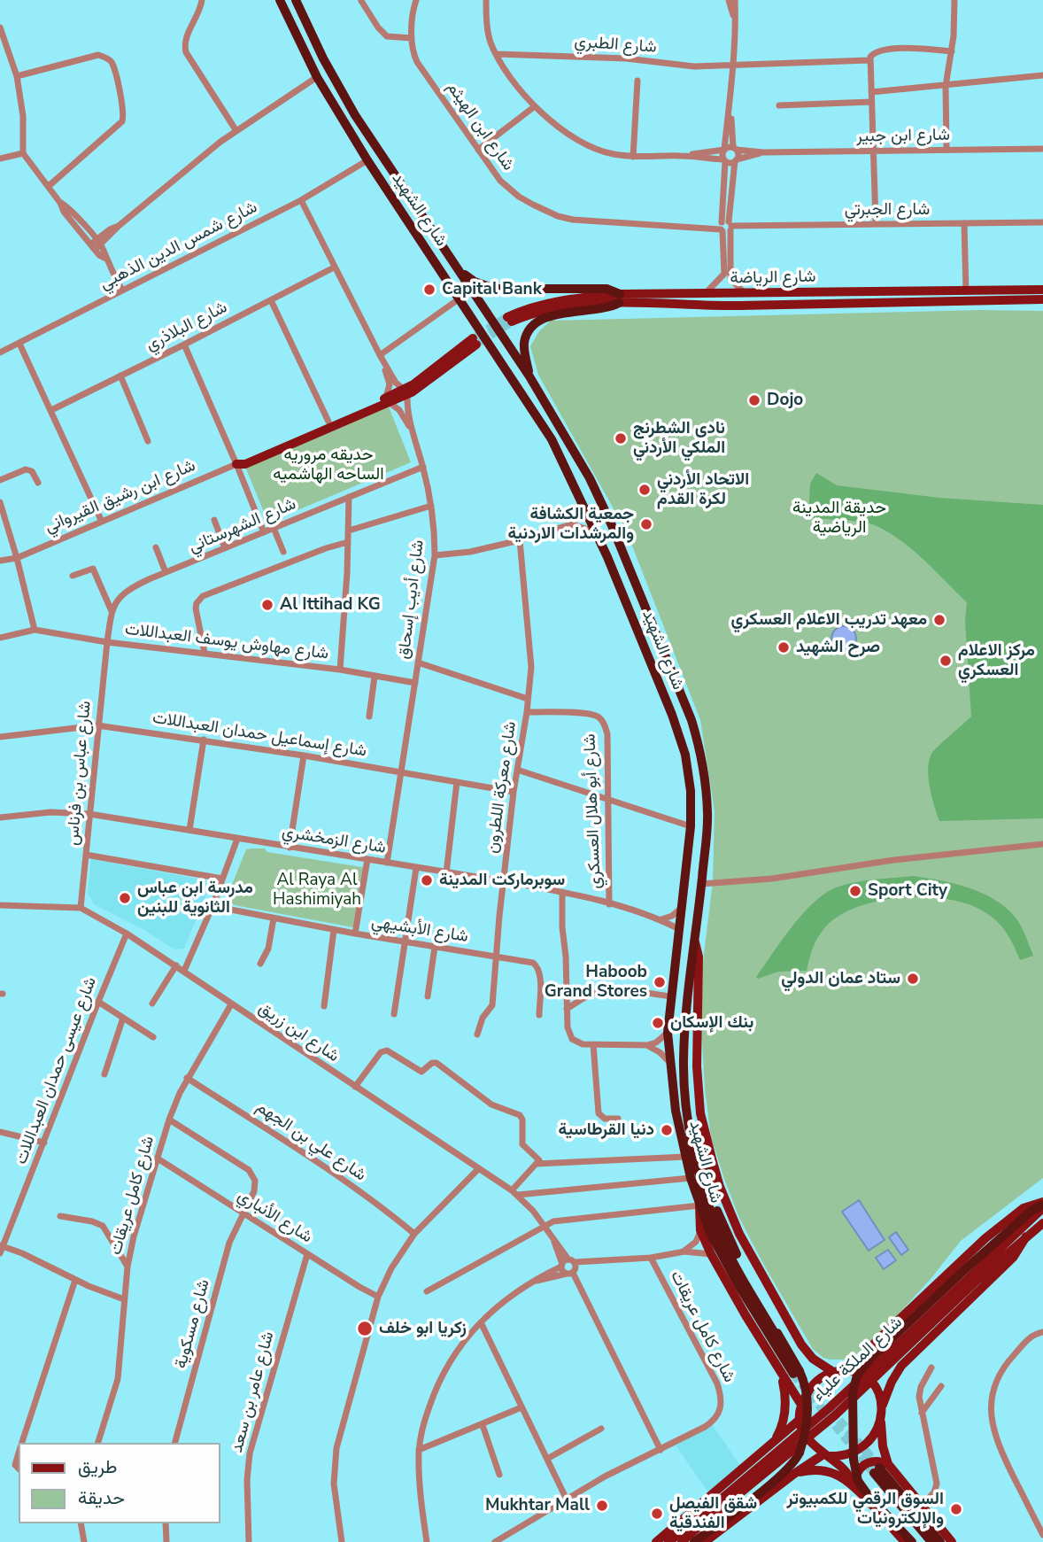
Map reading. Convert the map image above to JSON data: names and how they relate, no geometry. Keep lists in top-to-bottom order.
{
  "streets": {
    "highway": ["شارع الشهيد"],
    "main road": ["شارع الرياضة", "شارع ابن رشيق القيرواني", "شارع الملكة علياء"],
    "street": [
      "شارع الطبري",
      "شارع ابن الهيثم",
      "شارع ابن جبير",
      "شارع الجبرتي",
      "شارع شمس الدين الذهبي",
      "شارع البلاذري",
      "شارع الشهرستاني",
      "شارع أديب إسحاق",
      "شارع مهاوش يوسف العبداللات",
      "شارع إسماعيل حمدان العبداللات",
      "شارع عباس بن فرناس",
      "شارع معركة اللطرون",
      "شارع أبو هلال العسكري",
      "شارع الزمخشري",
      "شارع الأبشيهي",
      "شارع ابن زريق",
      "شارع عيسى حمدان العبداللات",
      "شارع علي بن الجهم",
      "شارع كامل عريقات",
      "شارع الأنباري",
      "شارع مسكوية",
      "شارع عامر بن سعد"
    ]
  },
  "crossings": [
    ["شارع ابن الهيثم", "شارع الجبرتي"],
    ["شارع الشهيد", "شارع شمس الدين الذهبي"],
    ["شارع الشهيد", "شارع الزمخشري"],
    ["شارع شمس الدين الذهبي", "شارع أديب إسحاق"],
    ["شارع البلاذري", "شارع أديب إسحاق"],
    ["شارع ابن رشيق القيرواني", "شارع أديب إسحاق"],
    ["شارع الشهرستاني", "شارع أديب إسحاق"],
    ["شارع أديب إسحاق", "شارع مهاوش يوسف العبداللات"],
    ["شارع أديب إسحاق", "شارع إسماعيل حمدان العبداللات"],
    ["شارع أديب إسحاق", "شارع الزمخشري"],
    ["شارع مهاوش يوسف العبداللات", "شارع عباس بن فرناس"],
    ["شارع إسماعيل حمدان العبداللات", "شارع عباس بن فرناس"],
    ["شارع إسماعيل حمدان العبداللات", "شارع معركة اللطرون"],
    ["شارع عباس بن فرناس", "شارع الزمخشري"],
    ["شارع عباس بن فرناس", "شارع ابن زريق"],
    ["شارع معركة اللطرون", "شارع أبو هلال العسكري"],
    ["شارع معركة اللطرون", "شارع الزمخشري"],
    ["شارع معركة اللطرون", "شارع الأبشيهي"],
    ["شارع أبو هلال العسكري", "شارع الزمخشري"],
    ["شارع ابن زريق", "شارع عيسى حمدان العبداللات"],
    ["شارع ابن زريق", "شارع كامل عريقات"],
    ["شارع علي بن الجهم", "شارع كامل عريقات"],
    ["شارع كامل عريقات", "شارع الأنباري"],
    ["شارع كامل عريقات", "شارع مسكوية"],
    ["شارع الأنباري", "شارع مسكوية"],
    ["شارع الأنباري", "شارع عامر بن سعد"]
  ],
  "parks": ["حديقه مروريه الساحه الهاشميه", "حديقة المدينة الرياضية", "Al Raya Al Hashimiyah"],
  "places": [
    "Capital Bank",
    "Dojo",
    "نادي الشطرنج الملكي الأردني",
    "الاتحاد الأردني لكرة القدم",
    "جمعية الكشافة والمرشدات الاردنية",
    "Al Ittihad KG",
    "معهد تدريب الاعلام العسكري",
    "صرح الشهيد",
    "مركز الاعلام العسكري",
    "سوبرماركت المدينة",
    "Sport City",
    "مدرسة ابن عباس الثانوية للبنين",
    "ستاد عمان الدولي",
    "Haboob Grand Stores",
    "بنك الإسكان",
    "دنيا القرطاسية",
    "زكريا ابو خلف",
    "Mukhtar Mall",
    "السوق الرقمي للكمبيوتر والإلكترونيات",
    "شقق الفيصل الفندقية"
  ],
  "legend": ["طريق", "حديقة"]
}
